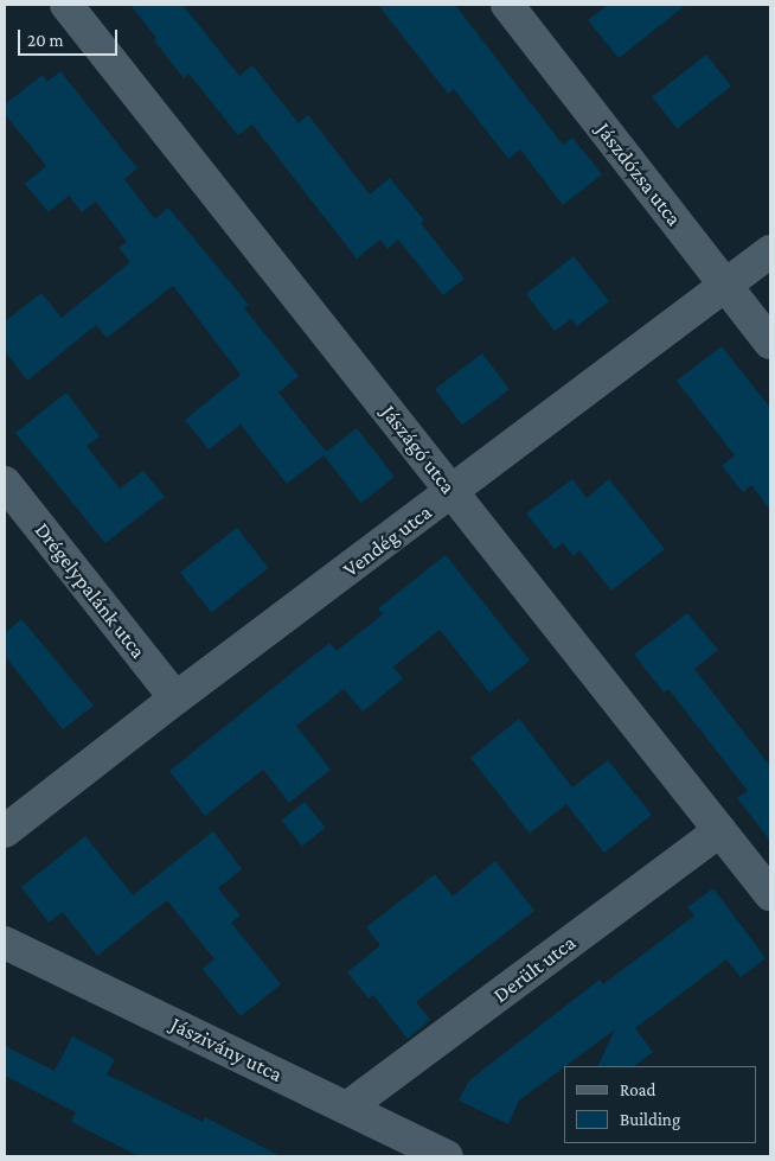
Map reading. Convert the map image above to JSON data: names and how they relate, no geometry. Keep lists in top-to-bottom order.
{
  "streets": {
    "street": [
      "Jászdózsa utca",
      "Jászágó utca",
      "Vendég utca",
      "Drégelypalánk utca",
      "Derült utca",
      "Jászivány utca"
    ]
  },
  "crossings": [
    ["Jászdózsa utca", "Vendég utca"],
    ["Jászágó utca", "Vendég utca"],
    ["Jászágó utca", "Derült utca"],
    ["Vendég utca", "Drégelypalánk utca"],
    ["Derült utca", "Jászivány utca"]
  ],
  "legend": ["Road", "Building"],
  "scale_bar": "20 m"
}
